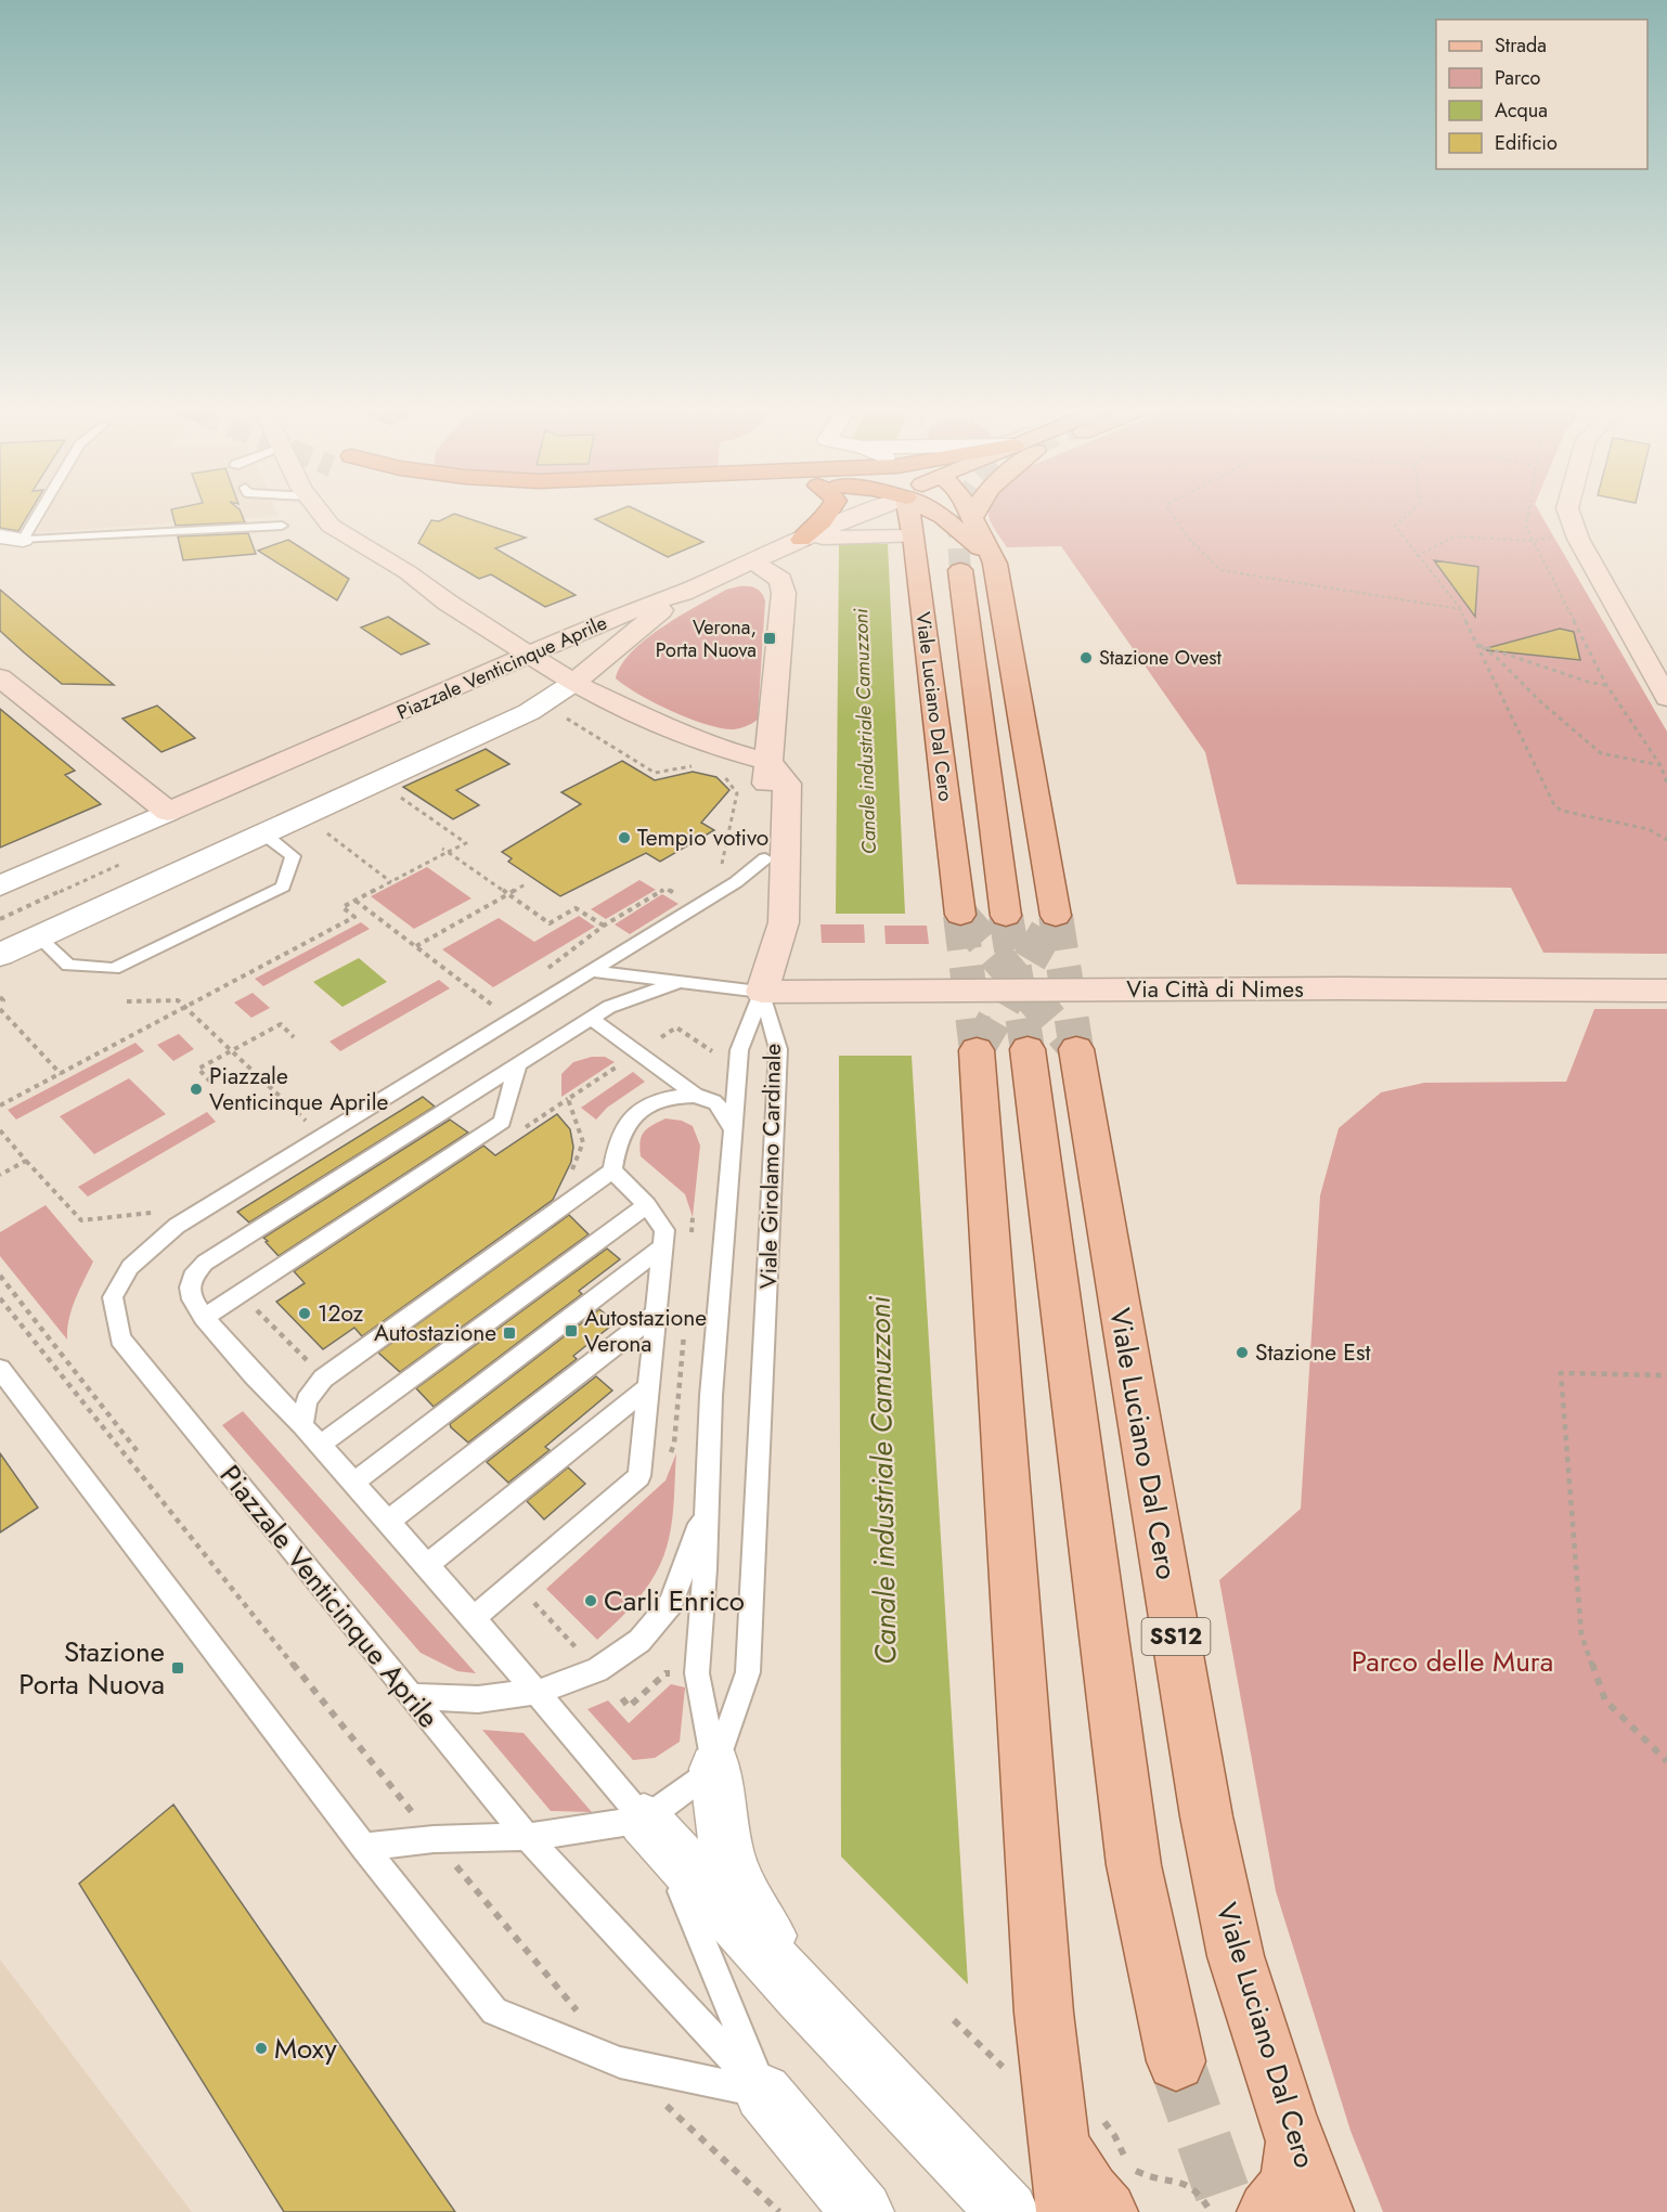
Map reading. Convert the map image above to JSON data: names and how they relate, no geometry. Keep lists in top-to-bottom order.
{
  "streets": {
    "main road": ["Viale Luciano Dal Cero", "SS12"],
    "street": ["Piazzale Venticinque Aprile", "Via Città di Nimes", "Viale Girolamo Cardinale"]
  },
  "crossings": [
    ["Via Città di Nimes", "Viale Girolamo Cardinale"]
  ],
  "water": ["Canale industriale Camuzzoni"],
  "parks": ["Parco delle Mura"],
  "places": {
    "transit": [
      "Verona, Porta Nuova",
      "Autostazione Verona",
      "Autostazione",
      "Stazione Porta Nuova"
    ],
    "other": [
      "Stazione Ovest",
      "Tempio votivo",
      "Piazzale Venticinque Aprile",
      "12oz",
      "Stazione Est",
      "Carli Enrico",
      "Moxy"
    ]
  },
  "legend": [
    "Strada",
    "Parco",
    "Acqua",
    "Edificio"
  ]
}
